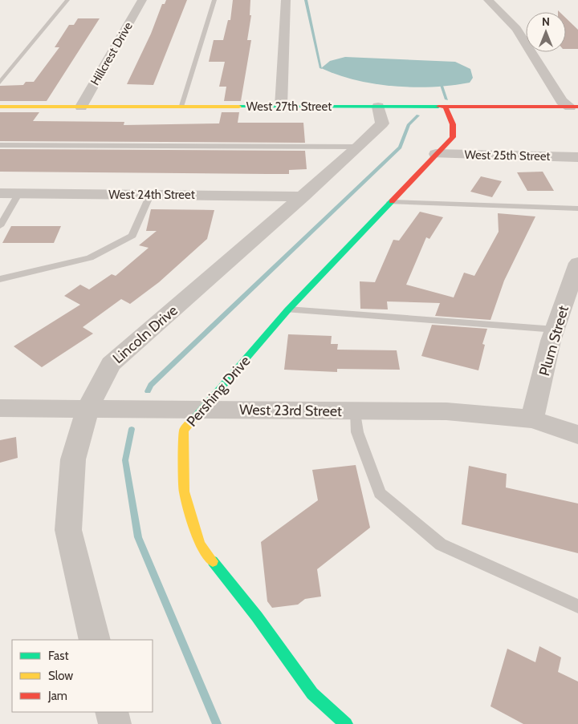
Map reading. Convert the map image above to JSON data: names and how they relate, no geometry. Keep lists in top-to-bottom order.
{
  "streets": {
    "street": [
      "Hillcrest Drive",
      "West 27th Street",
      "West 25th Street",
      "West 24th Street",
      "Lincoln Drive",
      "Plum Street",
      "Pershing Drive",
      "West 23rd Street"
    ]
  },
  "crossings": [
    ["Hillcrest Drive", "West 27th Street"],
    ["West 27th Street", "Lincoln Drive"],
    ["West 27th Street", "Pershing Drive"],
    ["West 25th Street", "Pershing Drive"],
    ["West 24th Street", "Lincoln Drive"],
    ["Lincoln Drive", "West 23rd Street"],
    ["Plum Street", "West 23rd Street"],
    ["Pershing Drive", "West 23rd Street"]
  ],
  "legend": ["Fast", "Slow", "Jam"],
  "north": "top"
}
